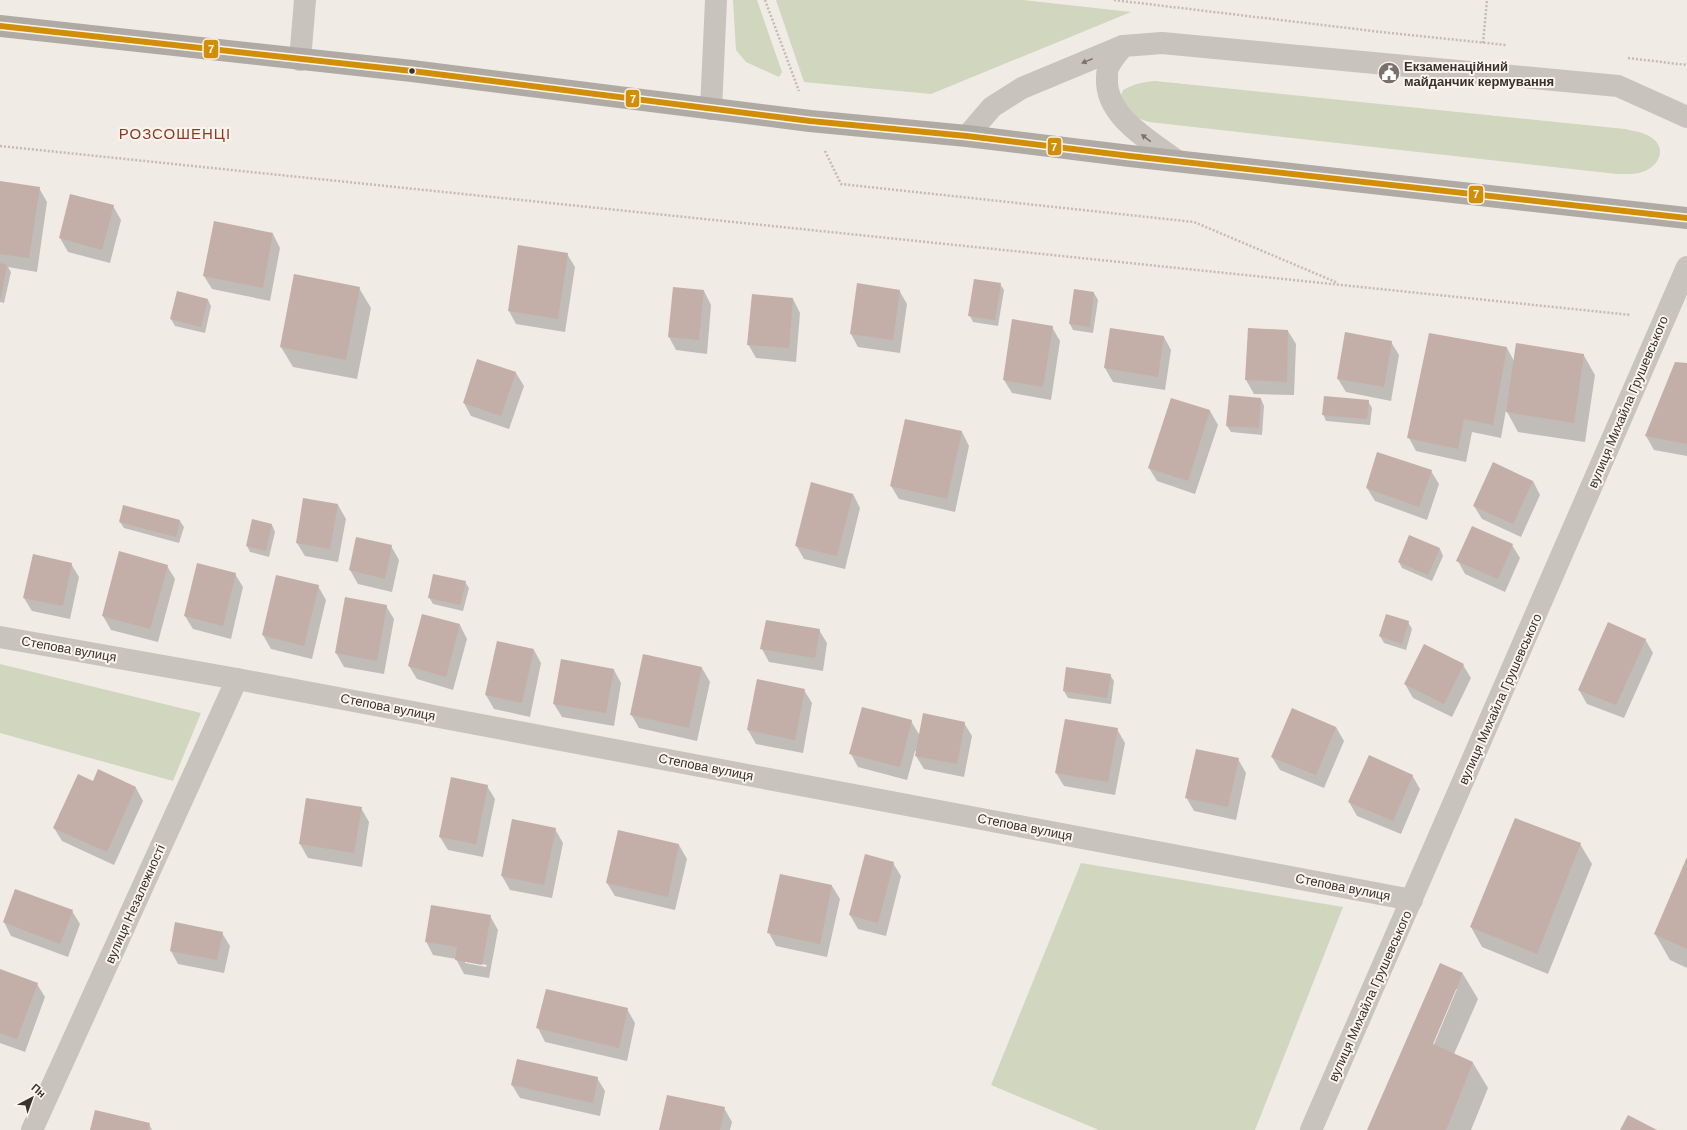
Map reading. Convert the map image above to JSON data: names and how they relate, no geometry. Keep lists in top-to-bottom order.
{
  "streets": {
    "street": ["вулиця Михайла Грушевського", "Степова вулиця", "вулиця Незалежності"]
  },
  "crossings": [
    ["вулиця Михайла Грушевського", "Степова вулиця"],
    ["Степова вулиця", "вулиця Незалежності"]
  ],
  "districts": ["РОЗСОШЕНЦІ"],
  "places": {
    "public building": ["Екзаменаційний майданчик кермування"]
  },
  "lines": ["transit line 7"],
  "north": "top right"
}
